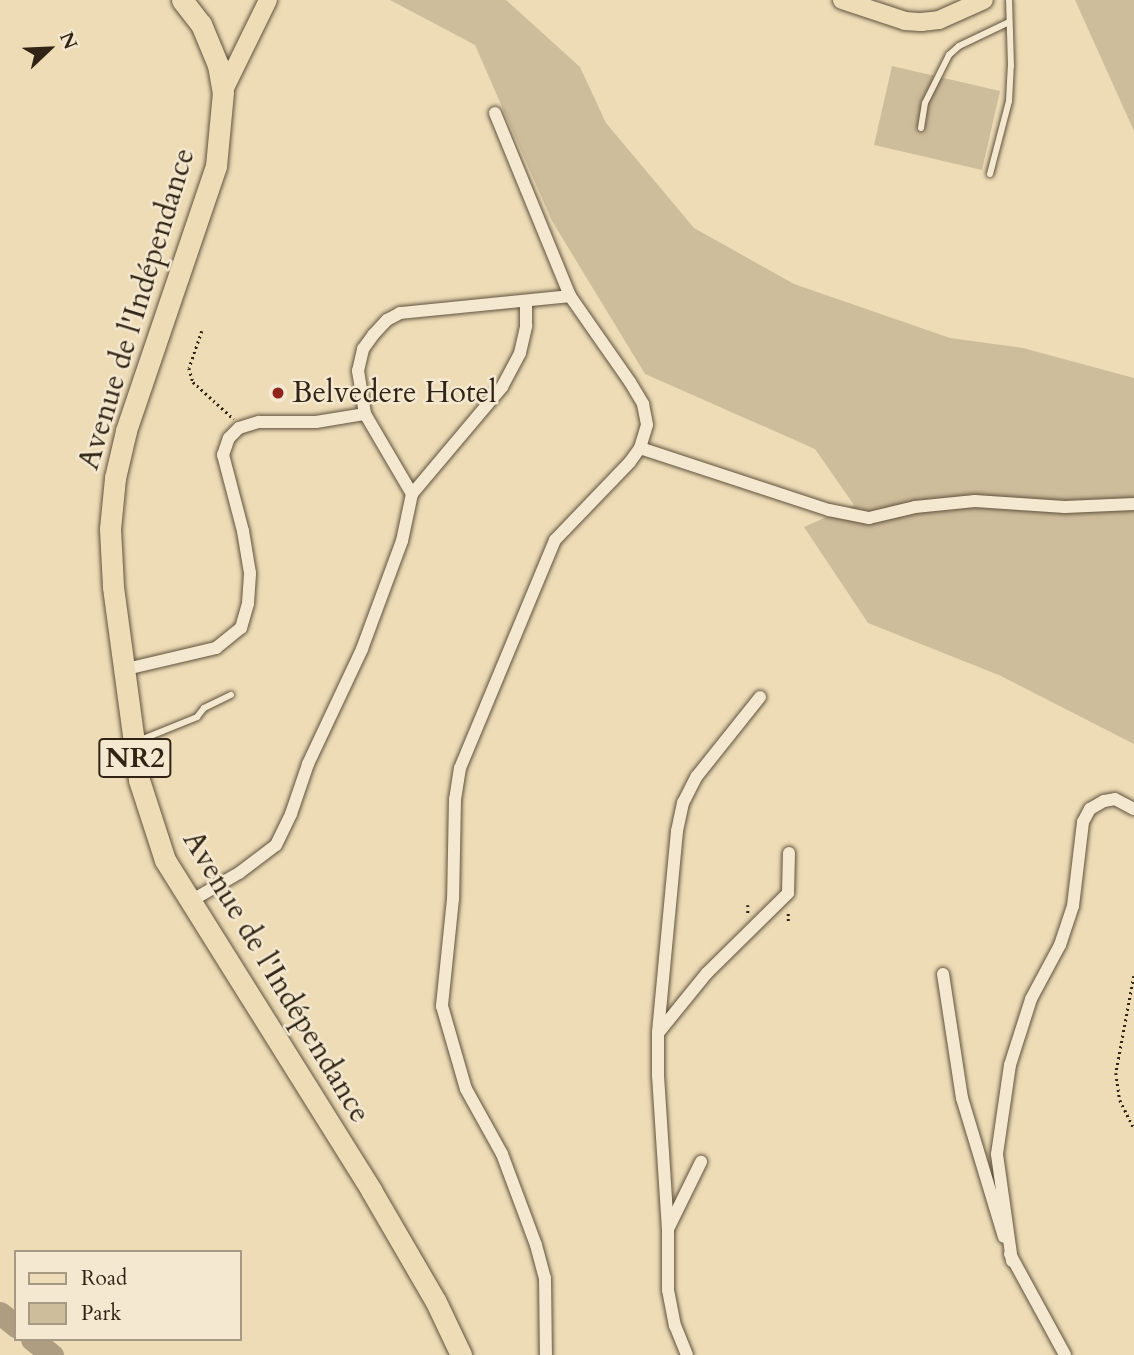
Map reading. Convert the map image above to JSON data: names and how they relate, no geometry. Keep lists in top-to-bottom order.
{
  "streets": {
    "highway": ["Avenue de l'Indépendance", "NR2"]
  },
  "places": ["Belvedere Hotel"],
  "legend": ["Road", "Park"],
  "north": "top right"
}
